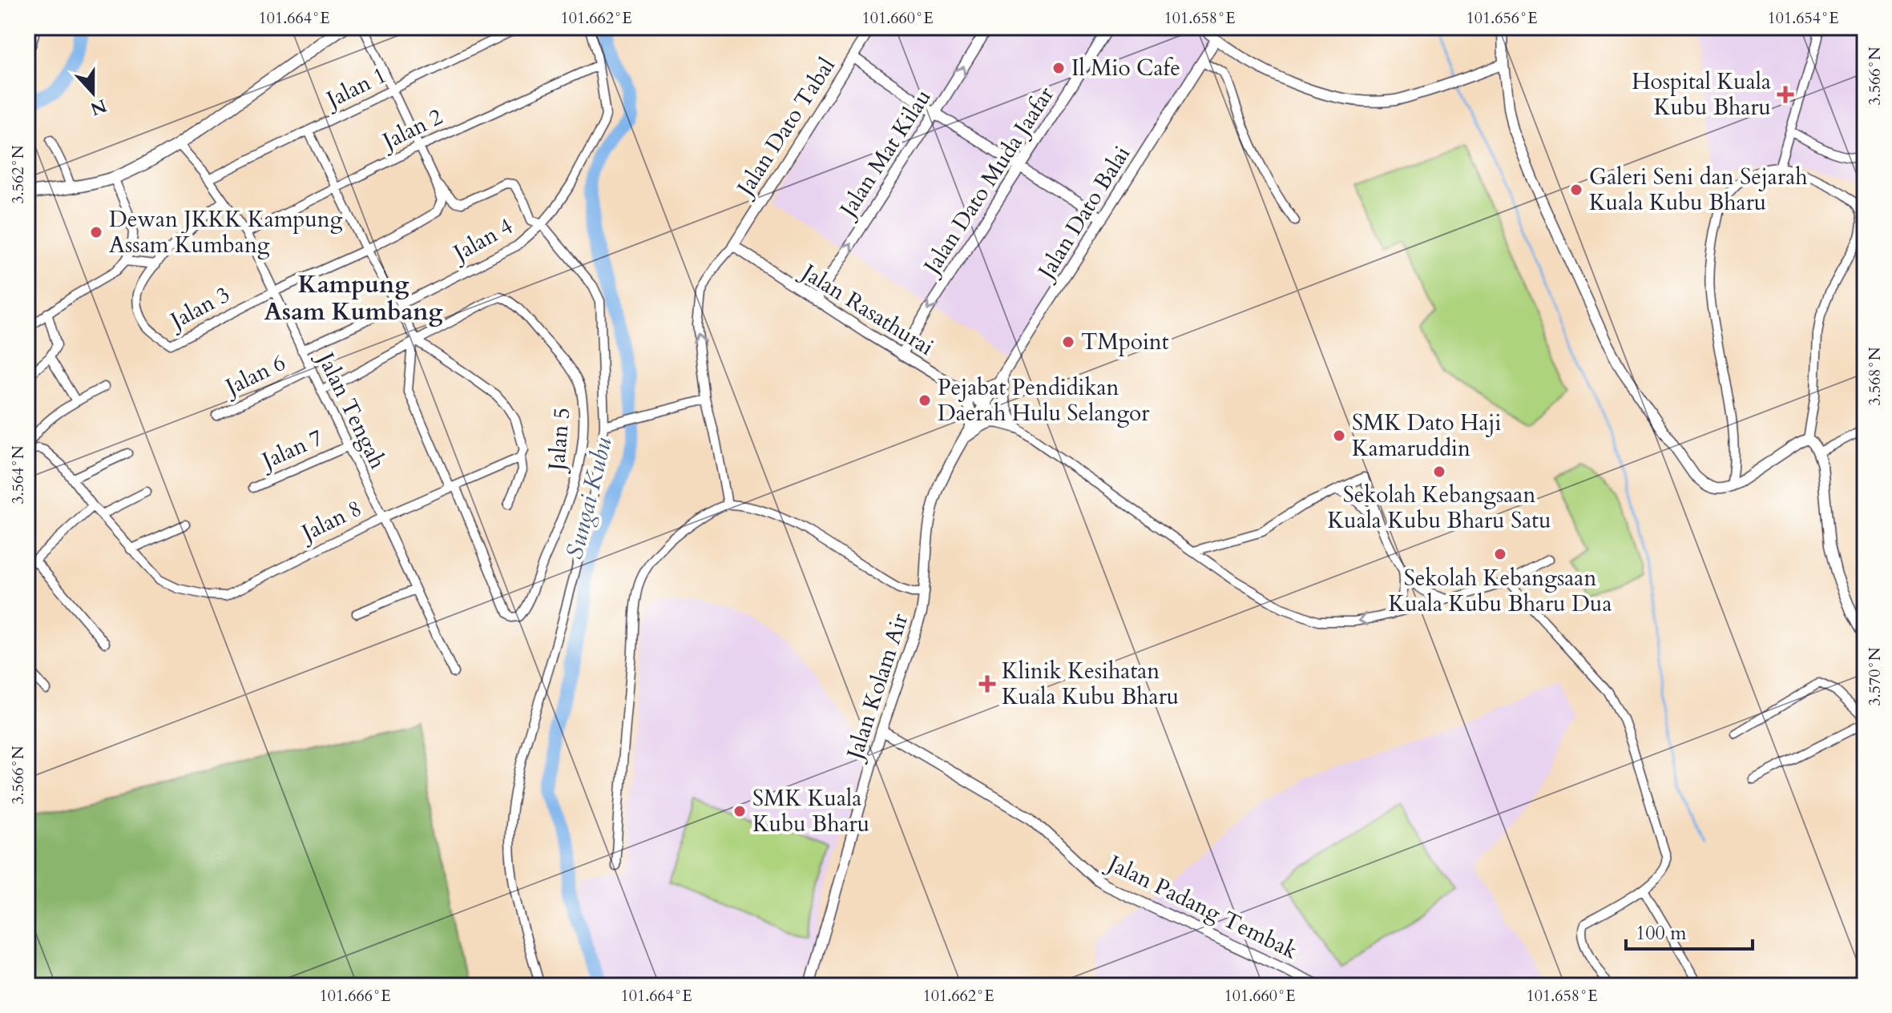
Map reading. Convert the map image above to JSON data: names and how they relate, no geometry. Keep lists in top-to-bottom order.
{
  "streets": {
    "street": [
      "Jalan 1",
      "Jalan Dato Tabal",
      "Jalan 2",
      "Jalan Mat Kilau",
      "Jalan Dato Muda Jaafar",
      "Jalan Dato Balai",
      "Jalan 4",
      "Jalan 3",
      "Jalan Rasathurai",
      "Jalan 6",
      "Jalan Tengah",
      "Jalan 5",
      "Jalan 7",
      "Jalan 8",
      "Jalan Kolam Air",
      "Jalan Padang Tembak"
    ]
  },
  "crossings": [
    ["Jalan 1", "Jalan Tengah"],
    ["Jalan Dato Tabal", "Jalan Rasathurai"],
    ["Jalan 2", "Jalan Tengah"],
    ["Jalan Mat Kilau", "Jalan Rasathurai"],
    ["Jalan Dato Muda Jaafar", "Jalan Rasathurai"],
    ["Jalan Dato Balai", "Jalan Rasathurai"],
    ["Jalan Dato Balai", "Jalan Kolam Air"],
    ["Jalan 4", "Jalan Tengah"],
    ["Jalan 3", "Jalan Tengah"],
    ["Jalan Rasathurai", "Jalan Kolam Air"],
    ["Jalan 6", "Jalan Tengah"],
    ["Jalan Tengah", "Jalan 5"],
    ["Jalan Tengah", "Jalan 7"],
    ["Jalan Tengah", "Jalan 8"],
    ["Jalan 5", "Jalan 8"],
    ["Jalan Kolam Air", "Jalan Padang Tembak"]
  ],
  "one_way": ["Jalan Mat Kilau", "Jalan Dato Muda Jaafar"],
  "districts": ["Kampung Asam Kumbang"],
  "water": ["Sungai Kubu"],
  "places": {
    "other": [
      "Il Mio Cafe",
      "Galeri Seni dan Sejarah Kuala Kubu Bharu",
      "Dewan JKKK Kampung Assam Kumbang",
      "TMpoint",
      "Pejabat Pendidikan Daerah Hulu Selangor",
      "SMK Dato Haji Kamaruddin",
      "Sekolah Kebangsaan Kuala Kubu Bharu Satu",
      "Sekolah Kebangsaan Kuala Kubu Bharu Dua",
      "SMK Kuala Kubu Bharu"
    ],
    "health": ["Hospital Kuala Kubu Bharu", "Klinik Kesihatan Kuala Kubu Bharu"]
  },
  "scale_bar": "100 m",
  "north": "bottom",
  "coordinates": [
    "101.664°E",
    "101.662°E",
    "101.660°E",
    "101.658°E",
    "101.656°E",
    "101.654°E",
    "3.566°N",
    "3.562°N",
    "3.568°N",
    "3.564°N",
    "3.570°N",
    "101.666°E"
  ]
}
